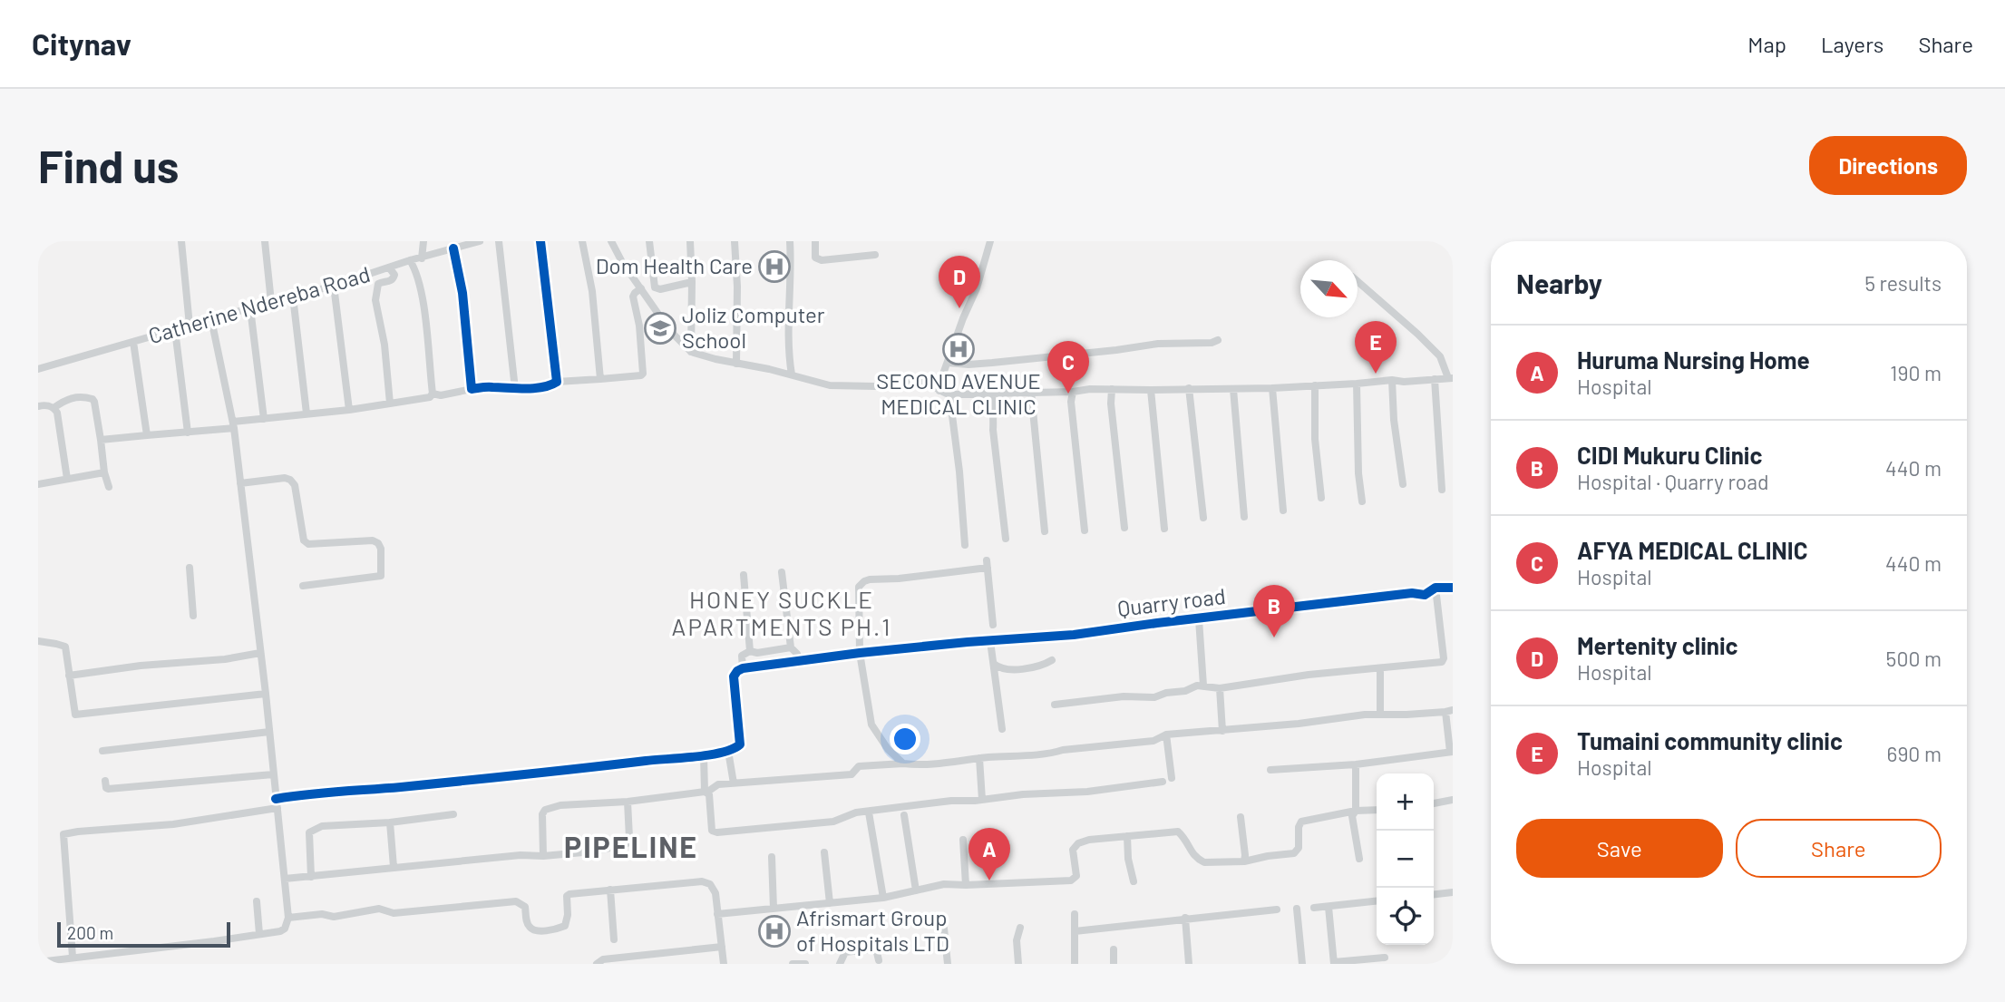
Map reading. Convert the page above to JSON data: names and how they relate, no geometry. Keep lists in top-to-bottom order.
{
  "streets": {
    "street": ["Catherine Ndereba Road", "Quarry road"]
  },
  "districts": ["HONEY SUCKLE APARTMENTS PH.1", "PIPELINE"],
  "places": {
    "hospital": ["Dom Health Care", "SECOND AVENUE MEDICAL CLINIC", "Afrismart Group of Hospitals LTD"],
    "school or university": ["Joliz Computer School"]
  },
  "scale_bar": "200 m",
  "north": "bottom right",
  "page": {
    "header": "Citynav",
    "nav": ["Map", "Layers", "Share"],
    "buttons": [
      "Directions",
      ["Save", "Share"]
    ],
    "title": "Find us",
    "heading": ["Nearby", "5 results"],
    "pins": [
      "D",
      "E",
      "C",
      "B",
      "A"
    ],
    "list": [
      {
        "mark": "A",
        "name": "Huruma Nursing Home",
        "note": "Hospital",
        "value": "190 m"
      },
      {
        "mark": "B",
        "name": "CIDI Mukuru Clinic",
        "note": "Hospital · Quarry road",
        "value": "440 m"
      },
      {
        "mark": "C",
        "name": "AFYA MEDICAL CLINIC",
        "note": "Hospital",
        "value": "440 m"
      },
      {
        "mark": "D",
        "name": "Mertenity clinic",
        "note": "Hospital",
        "value": "500 m"
      },
      {
        "mark": "E",
        "name": "Tumaini community clinic",
        "note": "Hospital",
        "value": "690 m"
      }
    ],
    "map_buttons": ["+", "−"],
    "scale": "200 m"
  }
}
